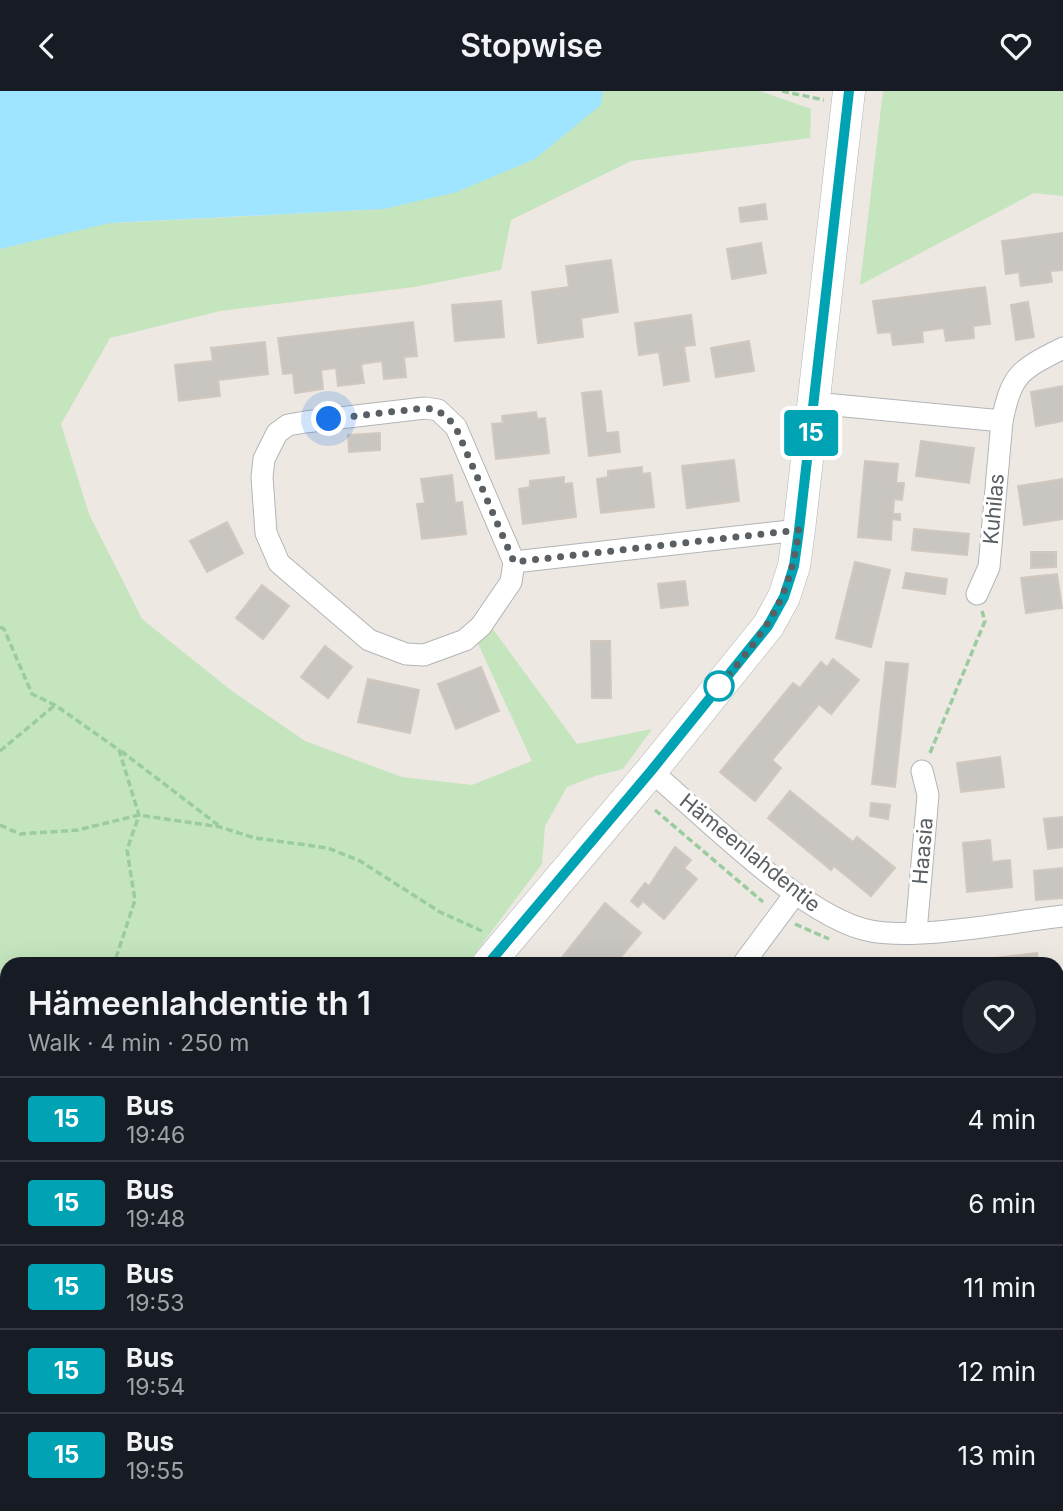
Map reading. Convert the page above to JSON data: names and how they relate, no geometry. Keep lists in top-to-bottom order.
{
  "streets": {
    "street": ["Kuhilas", "Haasia", "Hämeenlahdentie"]
  },
  "crossings": [
    ["Haasia", "Hämeenlahdentie"]
  ],
  "lines": ["bus line 15"],
  "page": {
    "header": "Stopwise",
    "on_map": "15",
    "heading": ["Hämeenlahdentie th 1", "Walk · 4 min · 250 m"],
    "list": [
      {
        "mark": "15",
        "name": "Bus",
        "note": "19:46",
        "value": "4 min"
      },
      {
        "mark": "15",
        "name": "Bus",
        "note": "19:48",
        "value": "6 min"
      },
      {
        "mark": "15",
        "name": "Bus",
        "note": "19:53",
        "value": "11 min"
      },
      {
        "mark": "15",
        "name": "Bus",
        "note": "19:54",
        "value": "12 min"
      },
      {
        "mark": "15",
        "name": "Bus",
        "note": "19:55",
        "value": "13 min"
      }
    ]
  }
}
